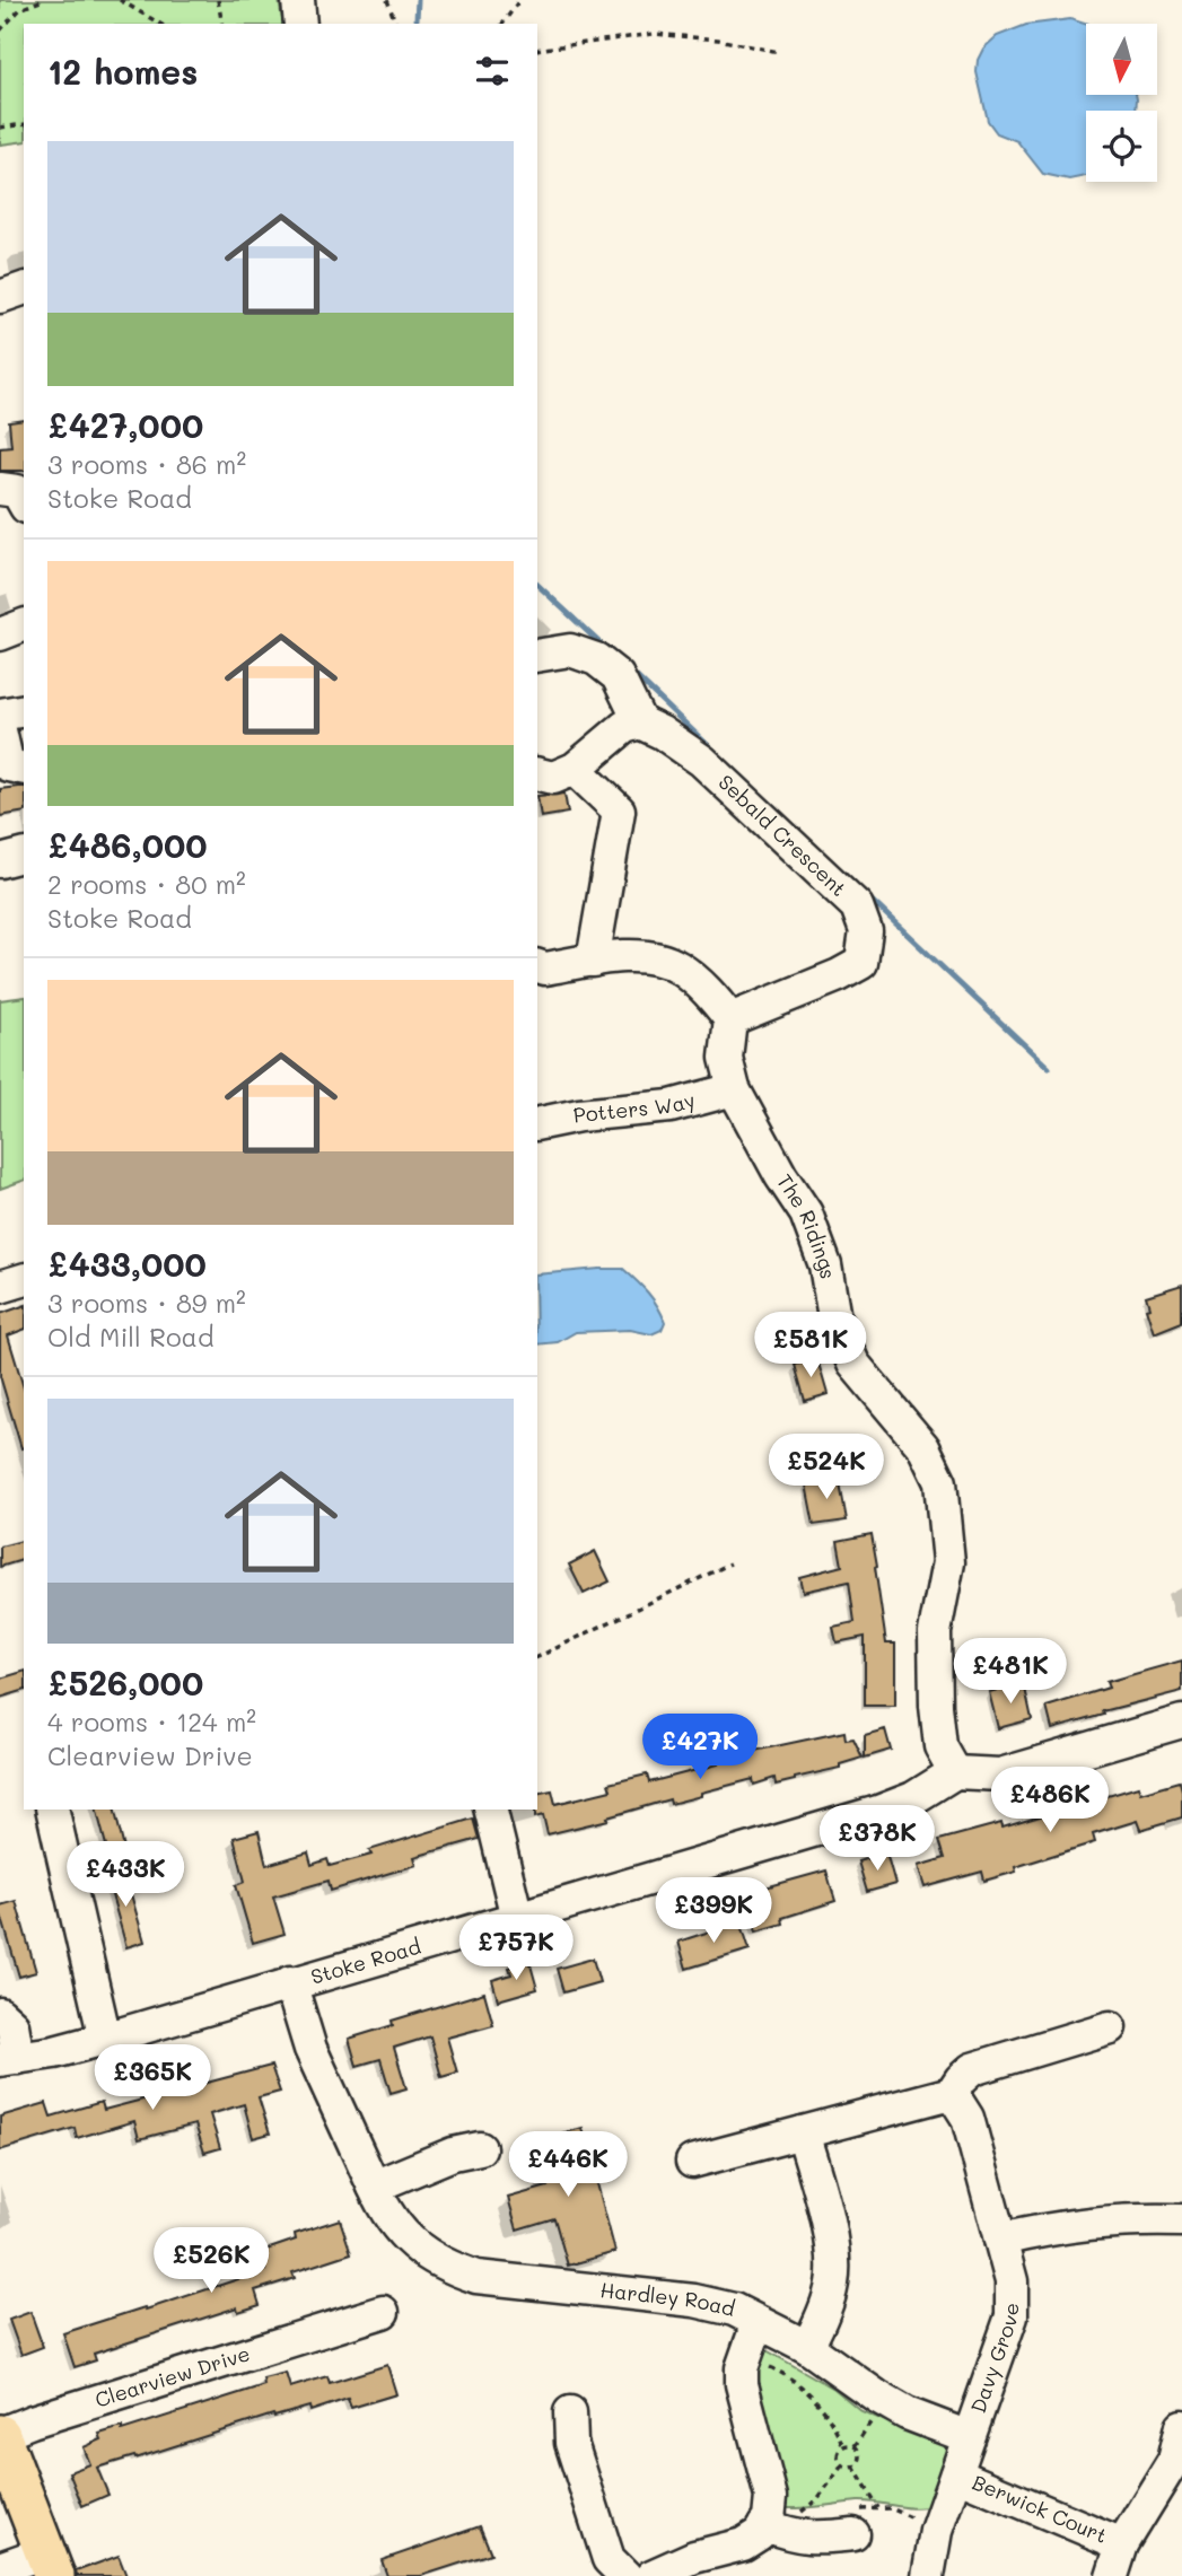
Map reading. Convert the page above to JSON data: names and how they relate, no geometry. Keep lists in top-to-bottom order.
{
  "streets": {
    "street": [
      "Sebald Crescent",
      "Potters Way",
      "The Ridings",
      "Stoke Road",
      "Hardley Road",
      "Davy Grove",
      "Clearview Drive",
      "Berwick Court"
    ]
  },
  "crossings": [
    ["Sebald Crescent", "The Ridings"],
    ["Potters Way", "The Ridings"],
    ["The Ridings", "Stoke Road"],
    ["Stoke Road", "Hardley Road"],
    ["Hardley Road", "Davy Grove"],
    ["Davy Grove", "Berwick Court"]
  ],
  "north": "bottom",
  "page": {
    "heading": "12 homes",
    "list": [
      {
        "name": "£427,000",
        "note": "3 rooms · 86 m² · Stoke Road"
      },
      {
        "name": "£486,000",
        "note": "2 rooms · 80 m² · Stoke Road"
      },
      {
        "name": "£433,000",
        "note": "3 rooms · 89 m² · Old Mill Road"
      },
      {
        "name": "£526,000",
        "note": "4 rooms · 124 m² · Clearview Drive"
      }
    ],
    "price": [
      "£581K",
      "£524K",
      "£481K",
      "£427K",
      "£486K",
      "£378K",
      "£433K",
      "£399K",
      "£757K",
      "£365K",
      "£446K",
      "£526K"
    ]
  }
}
